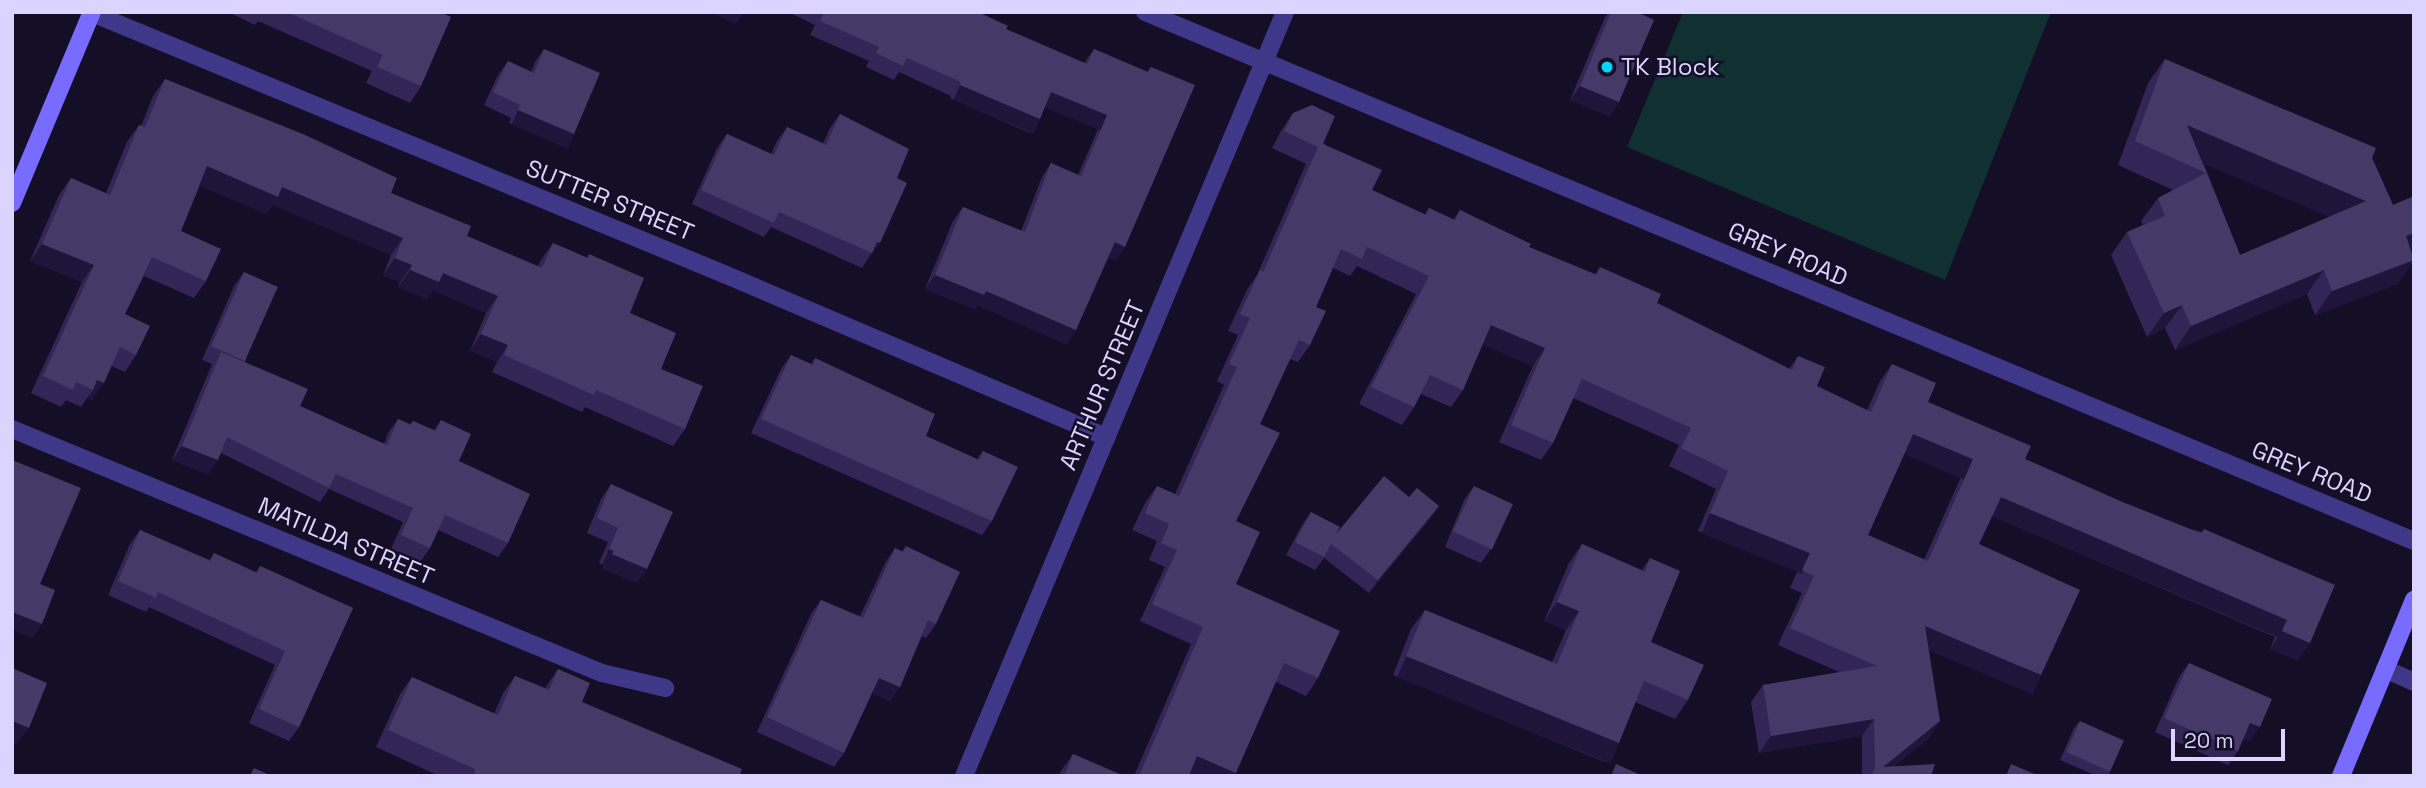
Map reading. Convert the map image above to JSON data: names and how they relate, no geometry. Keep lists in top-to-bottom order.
{
  "streets": {
    "street": [
      "SUTTER STREET",
      "GREY ROAD",
      "ARTHUR STREET",
      "MATILDA STREET"
    ]
  },
  "crossings": [
    ["SUTTER STREET", "ARTHUR STREET"],
    ["GREY ROAD", "ARTHUR STREET"]
  ],
  "places": ["TK Block"],
  "scale_bar": "20 m"
}
